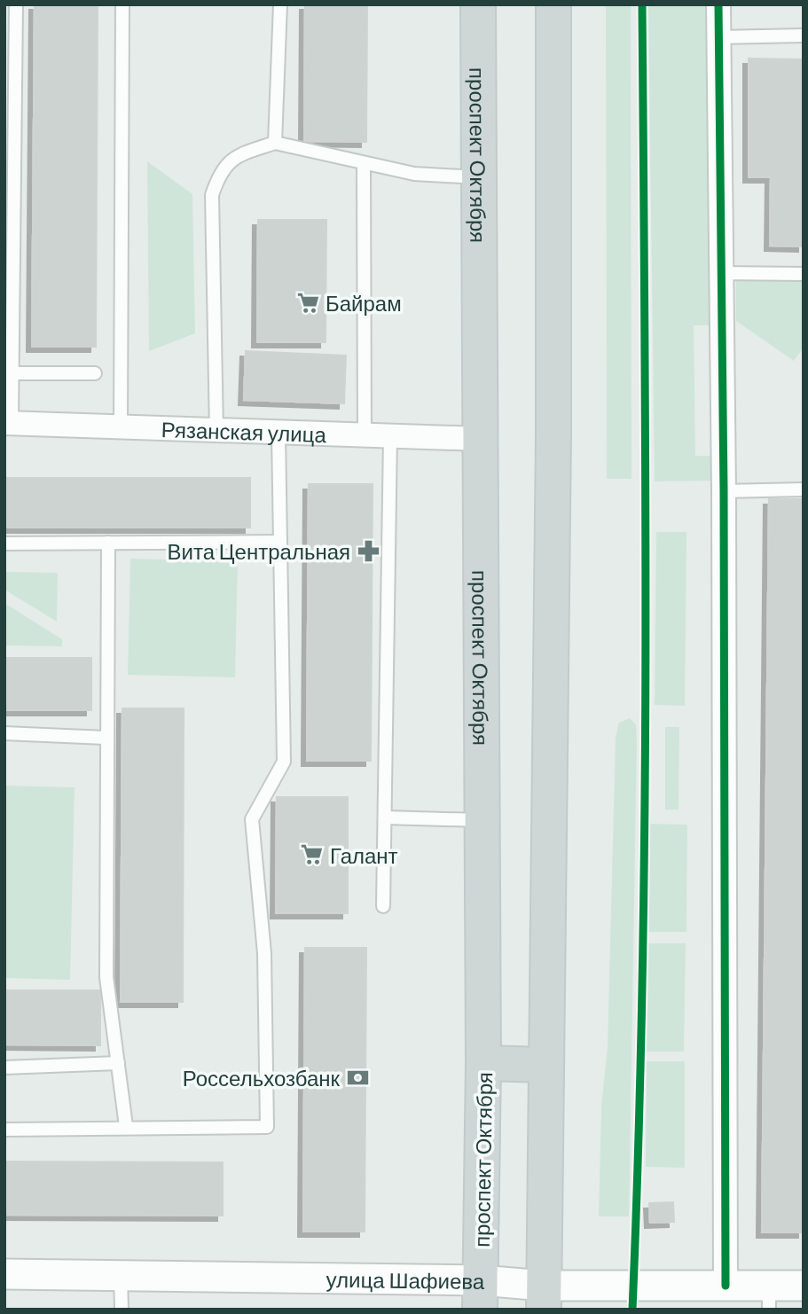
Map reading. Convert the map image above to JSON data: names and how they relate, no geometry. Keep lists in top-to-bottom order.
{
  "streets": {
    "main road": ["проспект Октября"],
    "street": ["Рязанская улица", "улица Шафиева"]
  },
  "crossings": [
    ["проспект Октября", "Рязанская улица"],
    ["проспект Октября", "улица Шафиева"]
  ],
  "places": {
    "supermarket": ["Байрам", "Галант"],
    "pharmacy": ["Вита Центральная"],
    "bank": ["Россельхозбанк"]
  }
}
